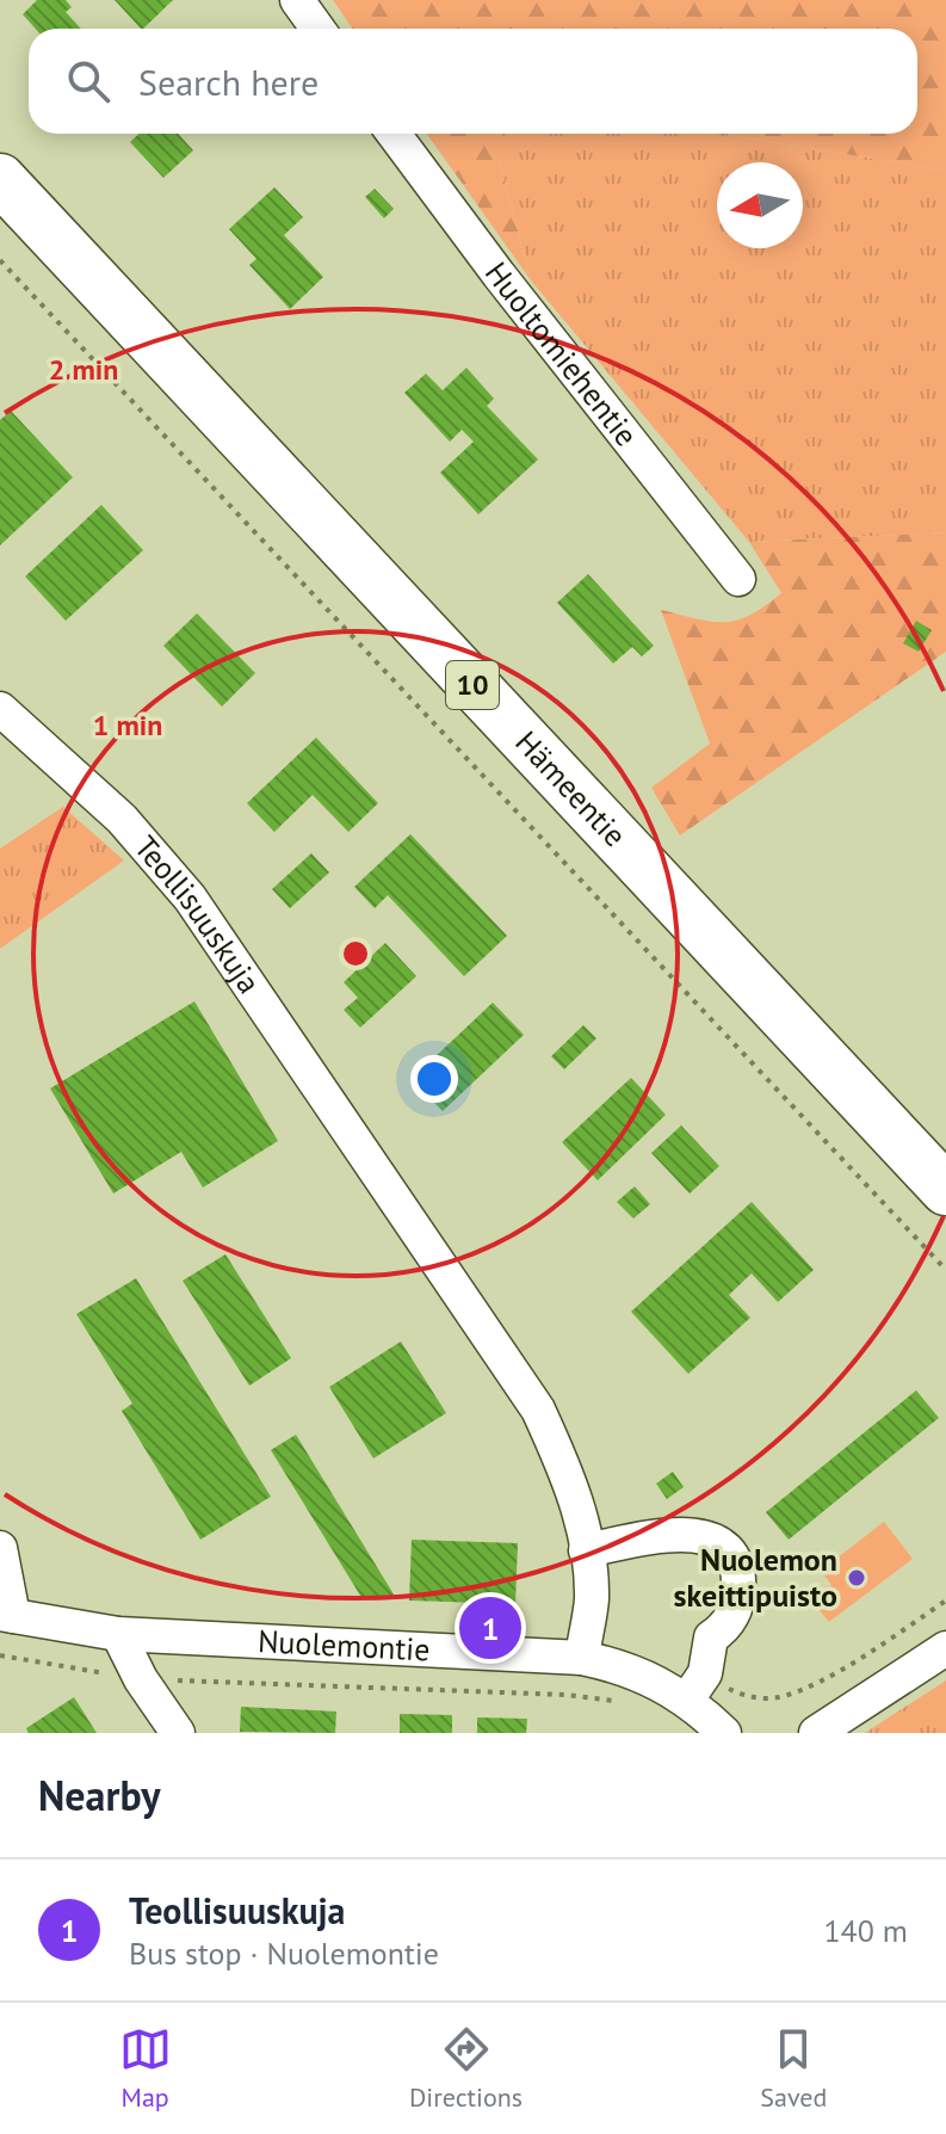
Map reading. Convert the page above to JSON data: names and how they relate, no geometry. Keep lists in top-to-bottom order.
{
  "streets": {
    "highway": ["10", "Hämeentie"],
    "street": ["Huoltomiehentie", "Teollisuuskuja", "Nuolemontie"]
  },
  "crossings": [
    ["Teollisuuskuja", "Nuolemontie"]
  ],
  "places": ["Nuolemon skeittipuisto"],
  "north": "left",
  "page": {
    "search": "Search here",
    "pins": "1",
    "heading": "Nearby",
    "list": [
      {
        "mark": "1",
        "name": "Teollisuuskuja",
        "note": "Bus stop · Nuolemontie",
        "value": "140 m"
      }
    ],
    "nav": ["Map", "Directions", "Saved"]
  },
  "rings": ["2 min", "1 min"]
}
